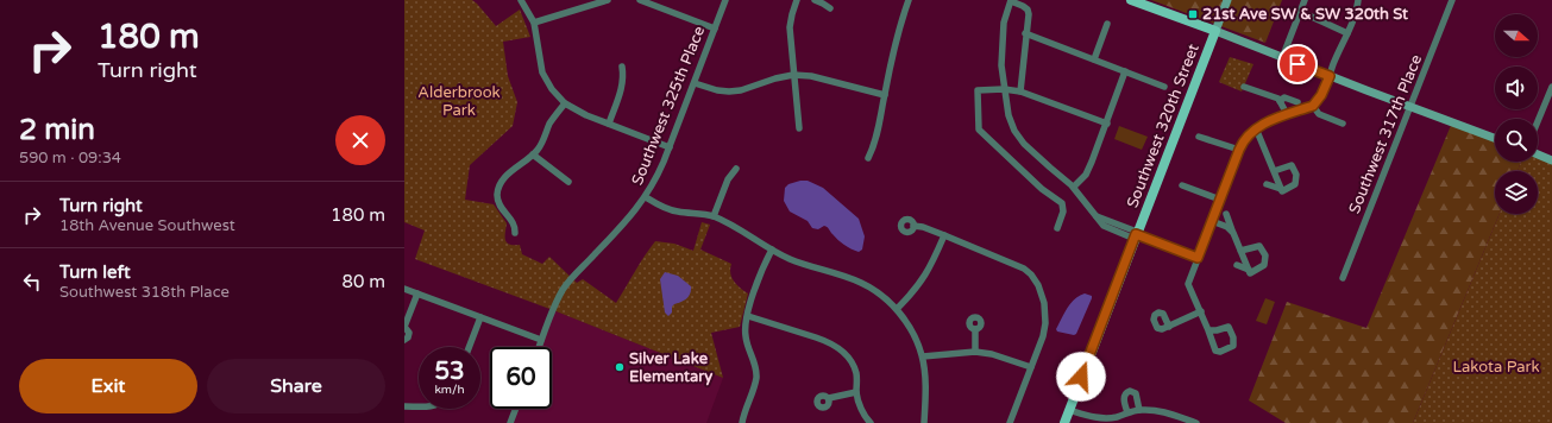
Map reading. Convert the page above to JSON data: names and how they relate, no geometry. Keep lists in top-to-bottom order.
{
  "streets": {
    "main road": ["Southwest 320th Street"],
    "street": ["Southwest 325th Place", "Southwest 317th Place"]
  },
  "parks": ["Alderbrook Park", "Lakota Park"],
  "places": {
    "transit": ["21st Ave SW & SW 320th St"],
    "other": ["Silver Lake Elementary"]
  },
  "north": "right",
  "page": {
    "turn": ["180 m", "Turn right"],
    "heading": ["2 min", "590 m · 09:34"],
    "list": [
      {
        "name": "Turn right",
        "note": "18th Avenue Southwest",
        "value": "180 m"
      },
      {
        "name": "Turn left",
        "note": "Southwest 318th Place",
        "value": "80 m"
      }
    ],
    "speed": "53 km/h",
    "limit": "60",
    "buttons": ["Exit", "Share"]
  }
}
